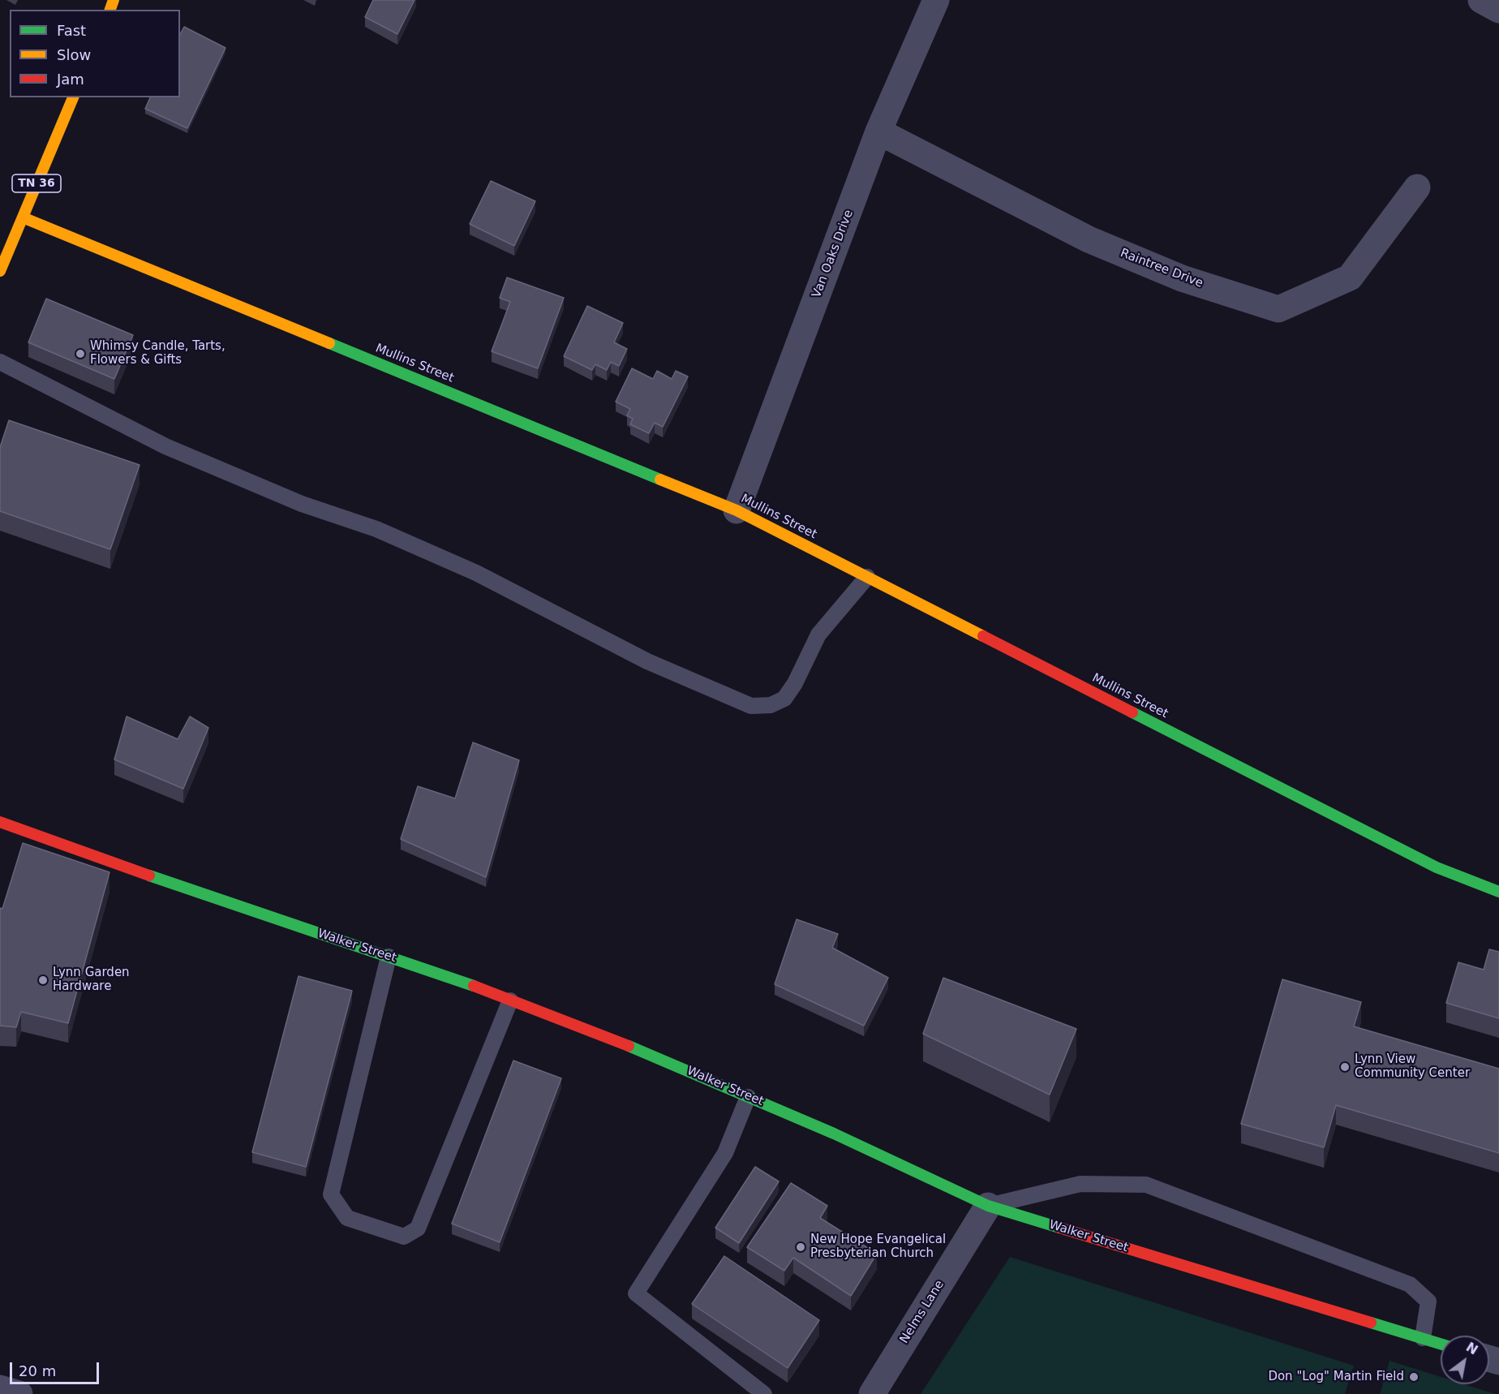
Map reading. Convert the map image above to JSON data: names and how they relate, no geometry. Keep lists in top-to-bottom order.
{
  "streets": {
    "street": [
      "TN 36",
      "Van Oaks Drive",
      "Raintree Drive",
      "Mullins Street",
      "Walker Street",
      "Nelms Lane"
    ]
  },
  "crossings": [
    ["TN 36", "Mullins Street"],
    ["Van Oaks Drive", "Raintree Drive"],
    ["Van Oaks Drive", "Mullins Street"],
    ["Walker Street", "Nelms Lane"]
  ],
  "places": [
    "Whimsy Candle, Tarts, Flowers & Gifts",
    "Lynn Garden Hardware",
    "Lynn View Community Center",
    "New Hope Evangelical Presbyterian Church",
    "Don \"Log\" Martin Field"
  ],
  "legend": ["Fast", "Slow", "Jam"],
  "scale_bar": "20 m",
  "north": "top right"
}
